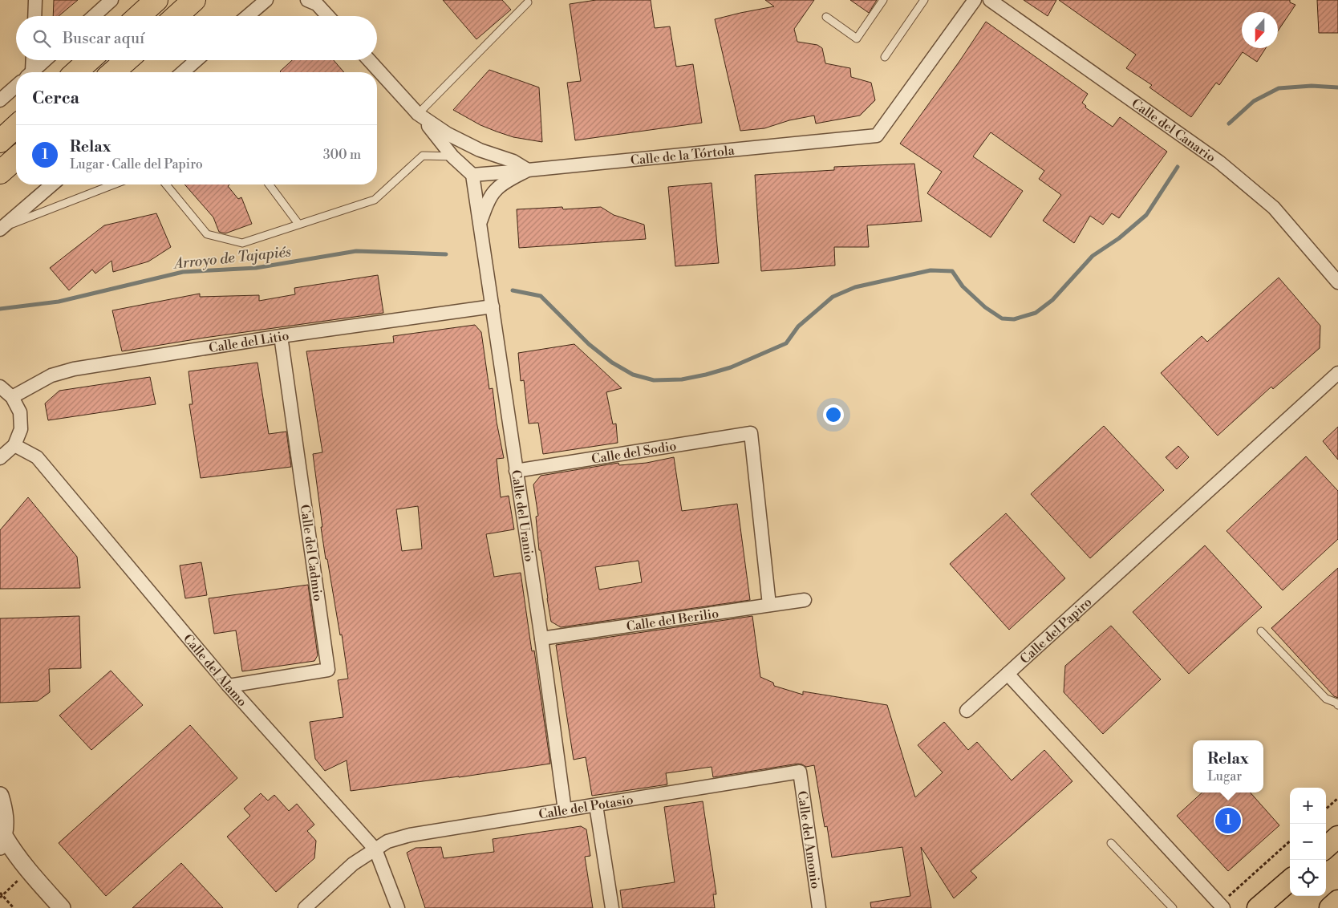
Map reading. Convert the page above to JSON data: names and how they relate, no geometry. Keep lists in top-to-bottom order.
{
  "streets": {
    "street": [
      "Calle del Canario",
      "Calle de la Tórtola",
      "Calle del Litio",
      "Calle del Sodio",
      "Calle del Uranio",
      "Calle del Cadmio",
      "Calle del Berilio",
      "Calle del Papiro",
      "Calle del Álamo",
      "Calle del Potasio",
      "Calle del Amonio"
    ]
  },
  "crossings": [
    ["Calle de la Tórtola", "Calle del Uranio"],
    ["Calle del Litio", "Calle del Uranio"],
    ["Calle del Litio", "Calle del Cadmio"],
    ["Calle del Sodio", "Calle del Uranio"],
    ["Calle del Sodio", "Calle del Berilio"],
    ["Calle del Uranio", "Calle del Berilio"],
    ["Calle del Uranio", "Calle del Potasio"],
    ["Calle del Cadmio", "Calle del Álamo"],
    ["Calle del Álamo", "Calle del Potasio"],
    ["Calle del Potasio", "Calle del Amonio"]
  ],
  "water": ["Arroyo de Tajapiés"],
  "north": "bottom",
  "page": {
    "search": "Buscar aquí",
    "heading": "Cerca",
    "list": [
      {
        "mark": "1",
        "name": "Relax",
        "note": "Lugar · Calle del Papiro",
        "value": "300 m"
      }
    ],
    "popup": ["Relax", "Lugar"],
    "map_buttons": ["+", "−"],
    "pins": "1"
  }
}
